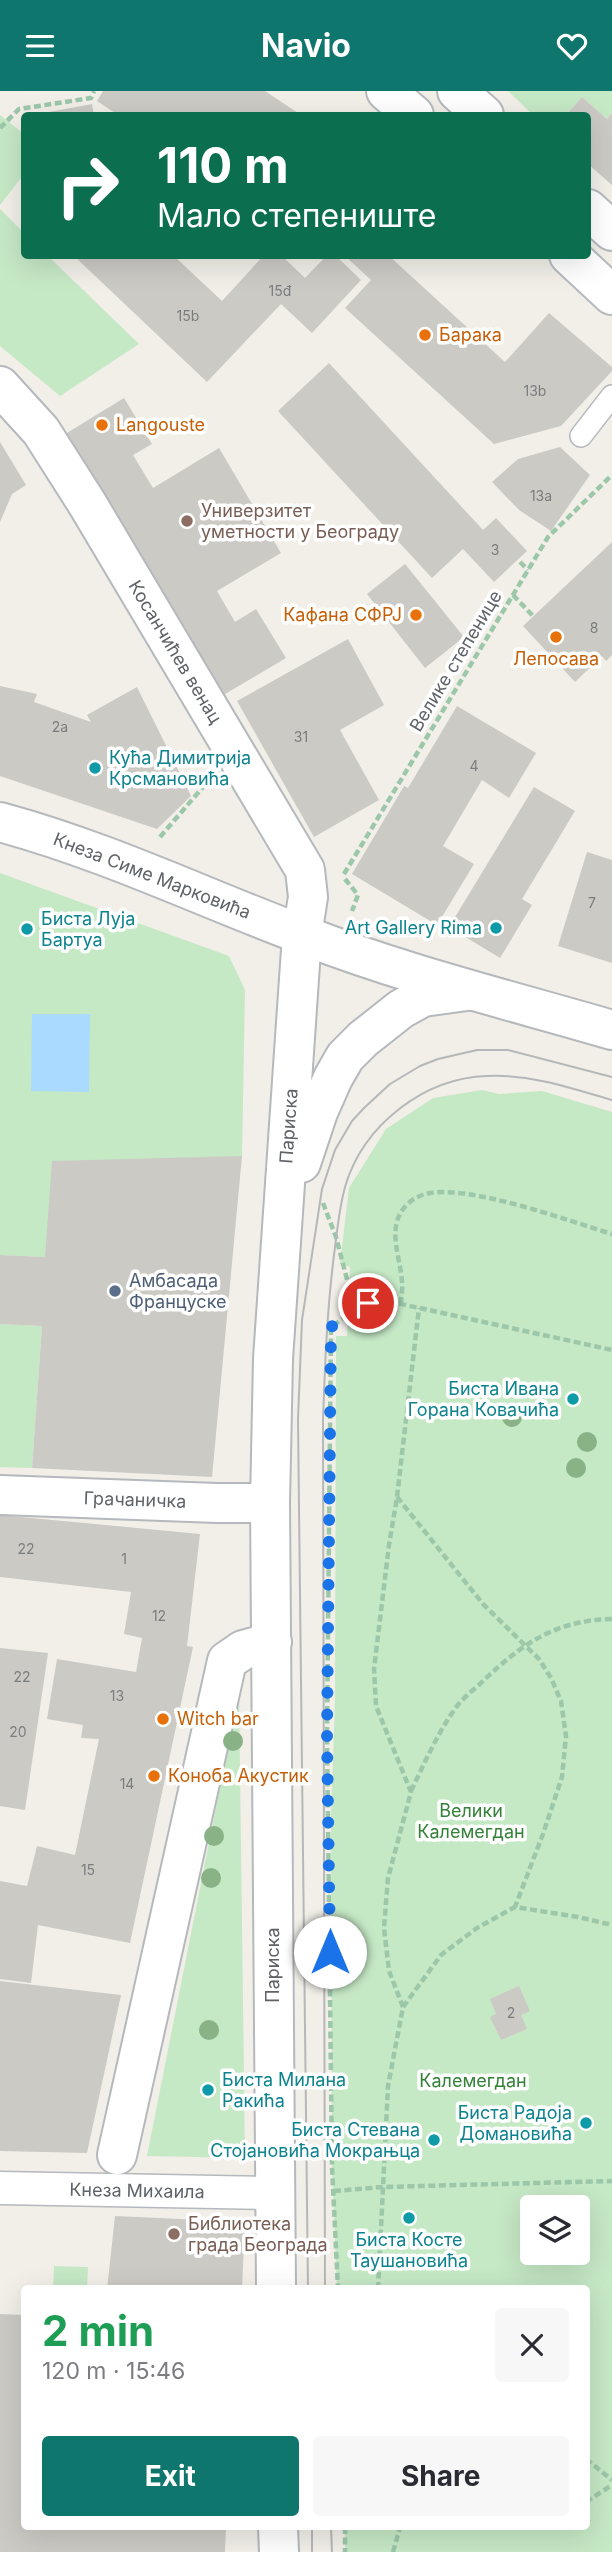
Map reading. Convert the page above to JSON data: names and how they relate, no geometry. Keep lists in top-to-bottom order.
{
  "streets": {
    "street": [
      "Косанчићев венац",
      "Кнеза Симе Марковића",
      "Париска",
      "Грачаничка",
      "Кнеза Михаила"
    ],
    "path": ["Велике степенице"]
  },
  "crossings": [
    ["Косанчићев венац", "Кнеза Симе Марковића"],
    ["Косанчићев венац", "Париска"],
    ["Кнеза Симе Марковића", "Париска"],
    ["Париска", "Грачаничка"],
    ["Париска", "Кнеза Михаила"]
  ],
  "parks": ["Велики Калемегдан", "Калемегдан"],
  "places": [
    "Барака",
    "Langouste",
    "Универзитет уметности у Београду",
    "Кафана СФРЈ",
    "Лепосава",
    "Кућа Димитрија Крсмановића",
    "Art Gallery Rima",
    "Биста Луја Бартуа",
    "Амбасада Француске",
    "Биста Ивана Горана Ковачића",
    "Witch bar",
    "Коноба Акустик",
    "Биста Милана Ракића",
    "Биста Радоја Домановића",
    "Биста Стевана Стојановића Мокрањца",
    "Биста Косте Таушановића",
    "Библиотека града Београда"
  ],
  "house_numbers": [
    "15đ",
    "15b",
    "13b",
    "13a",
    "3",
    "8",
    "2a",
    "31",
    "4",
    "7",
    "22",
    "1",
    "12",
    "22",
    "13",
    "20",
    "14",
    "15",
    "2"
  ],
  "page": {
    "header": "Navio",
    "turn": ["110 m", "Мало степениште"],
    "heading": ["2 min", "120 m · 15:46"],
    "buttons": ["Exit", "Share"]
  }
}
